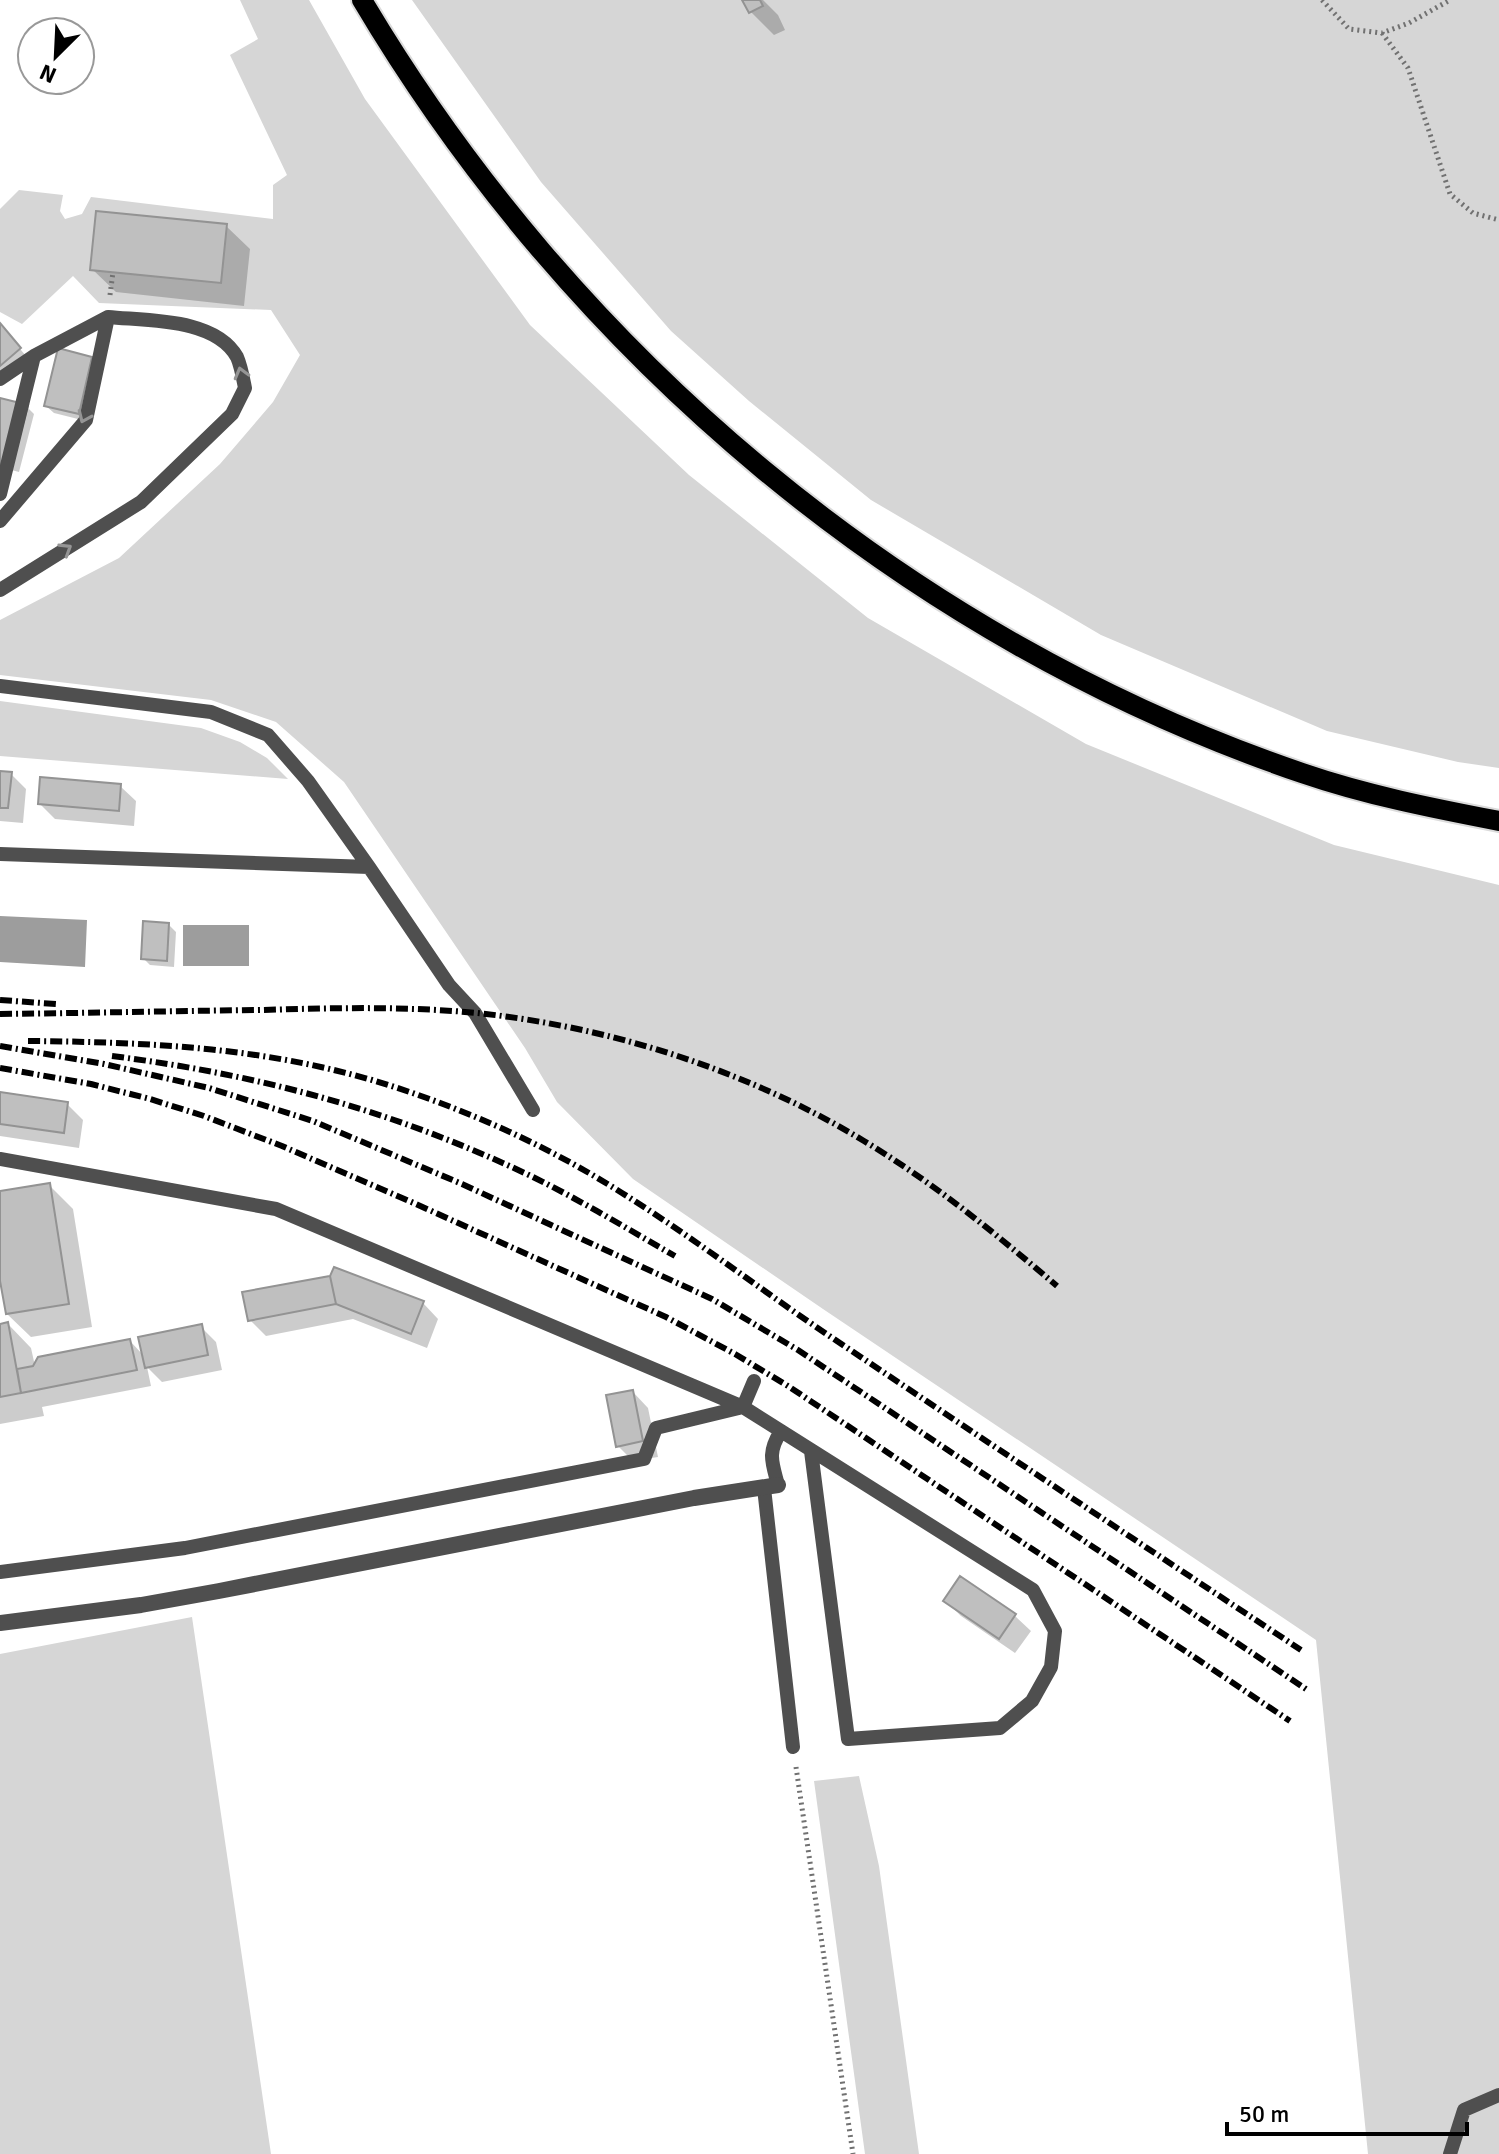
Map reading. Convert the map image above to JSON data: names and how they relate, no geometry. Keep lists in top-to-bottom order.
{
  "scale_bar": "50 m",
  "north": "bottom left"
}
